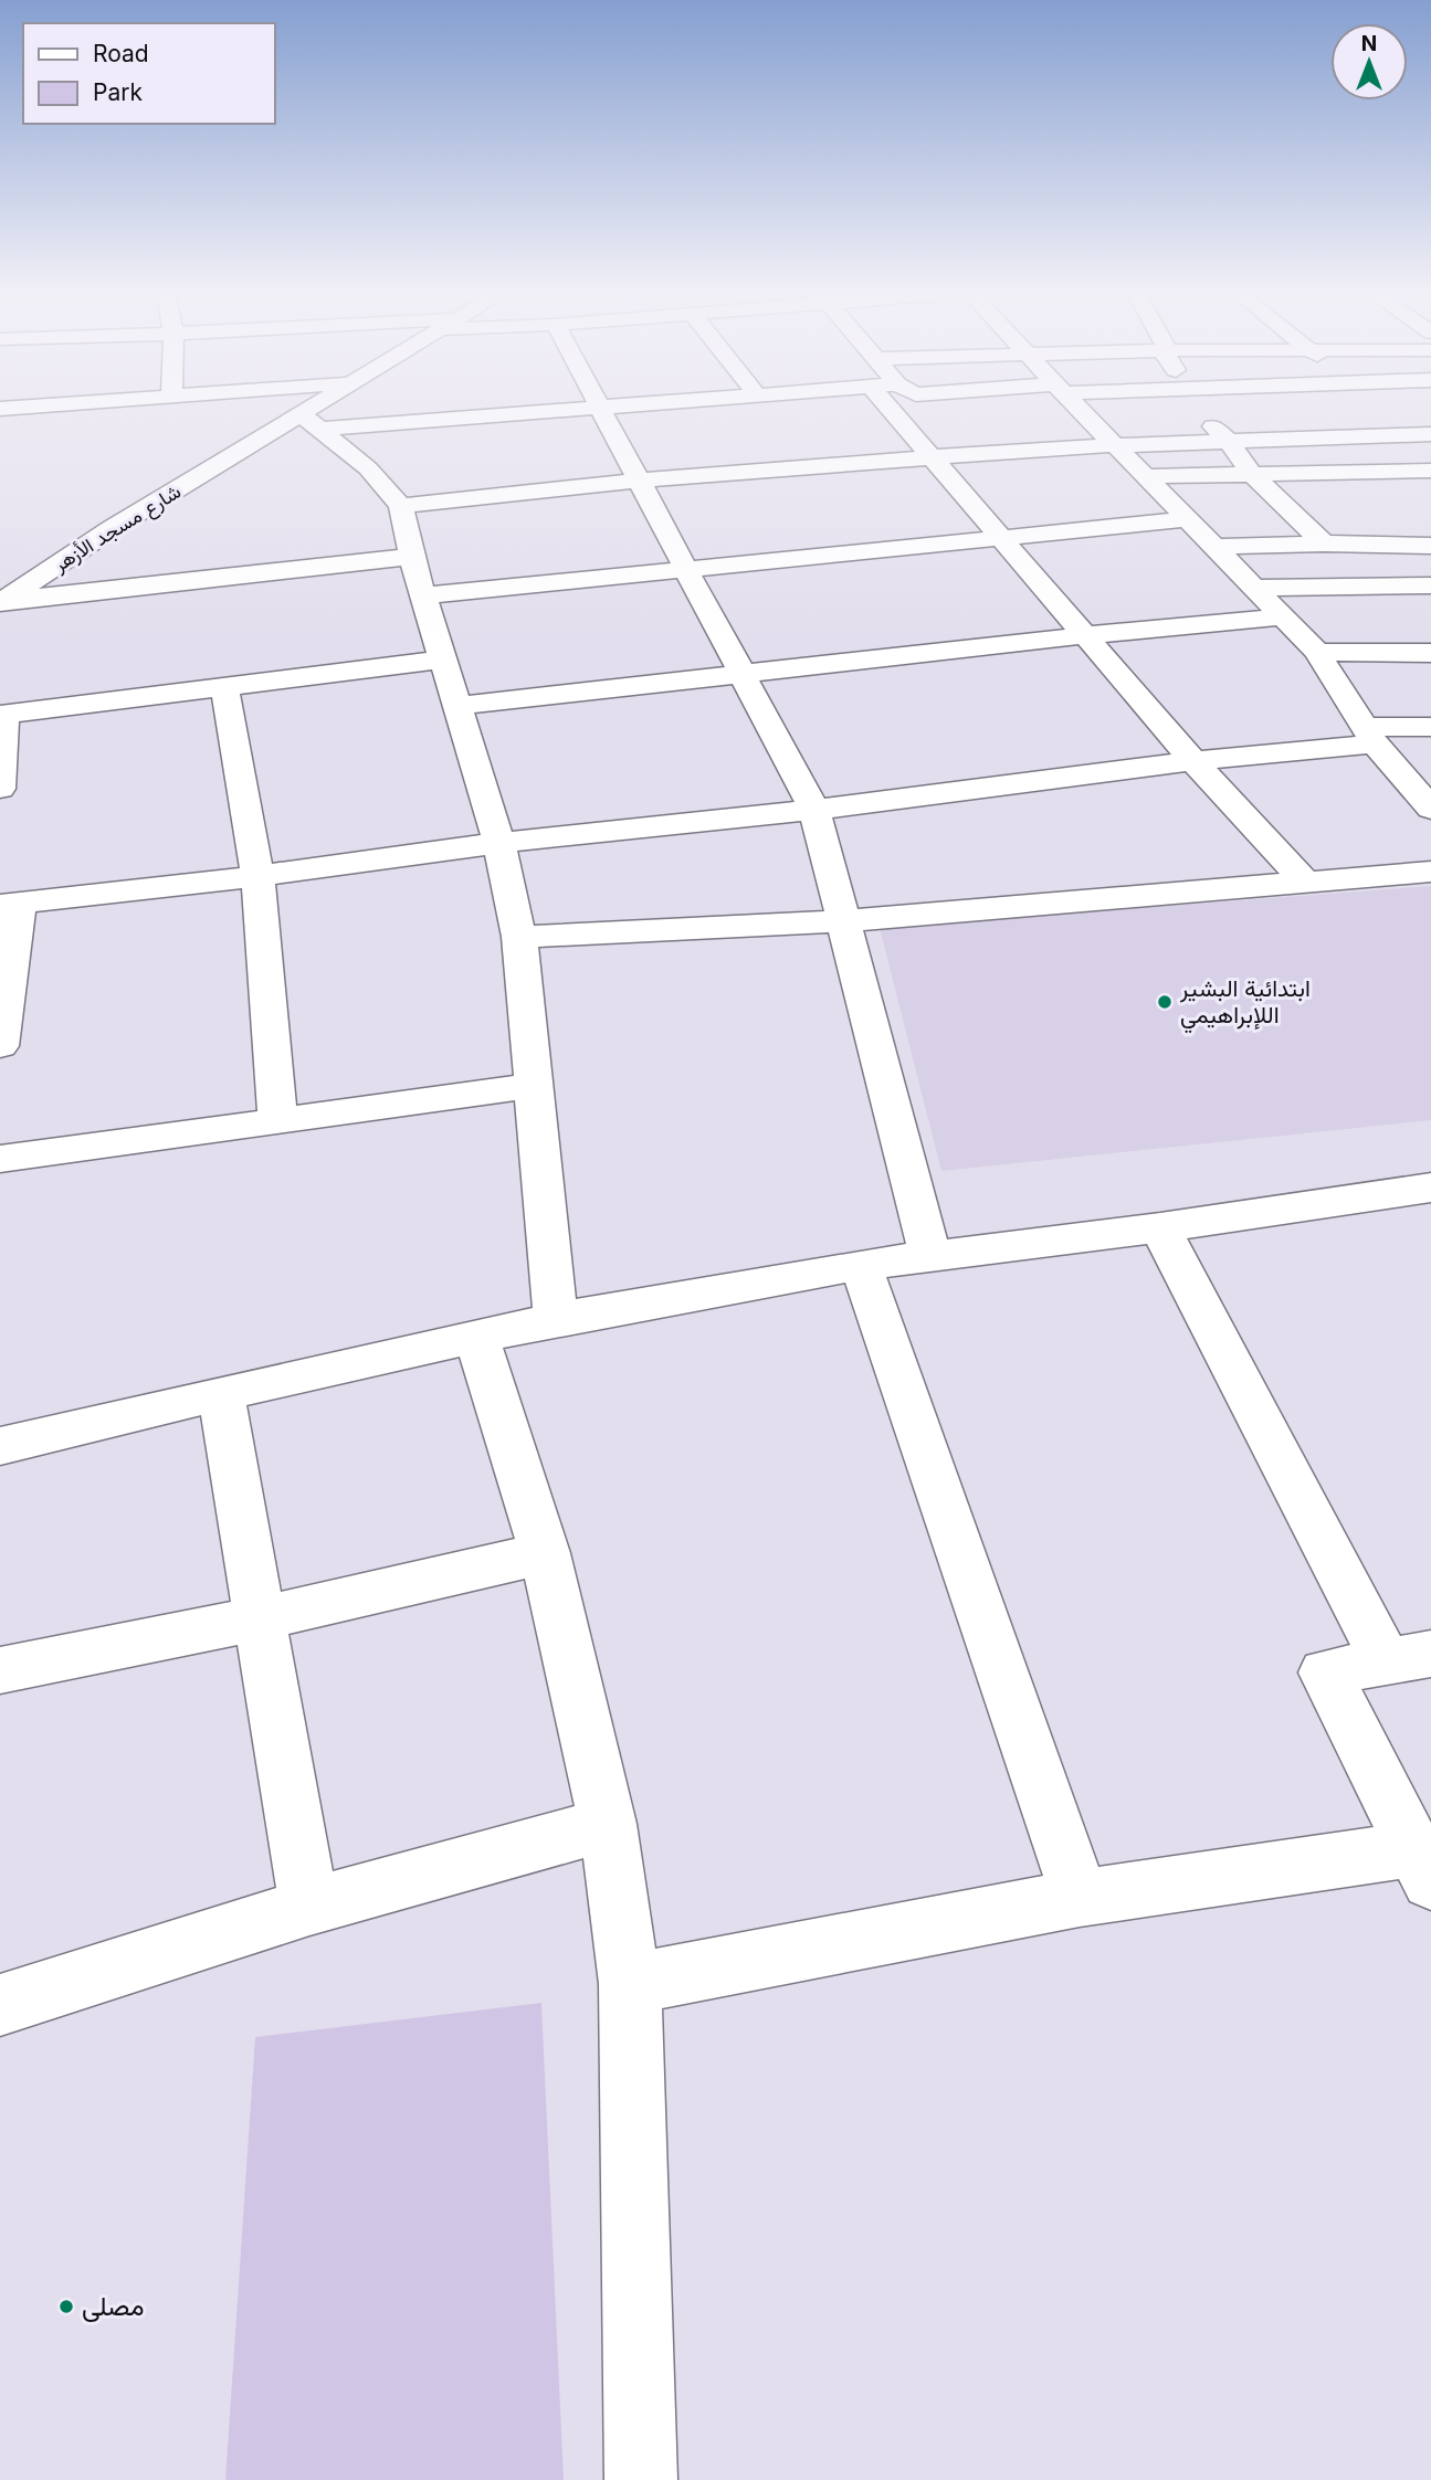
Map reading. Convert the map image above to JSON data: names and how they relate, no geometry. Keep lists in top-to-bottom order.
{
  "streets": {
    "street": ["شارع مسجد الأزهر"]
  },
  "places": ["ابتدائية البشير اللإبراهيمي", "مصلى"],
  "legend": ["Road", "Park"],
  "north": "top"
}
